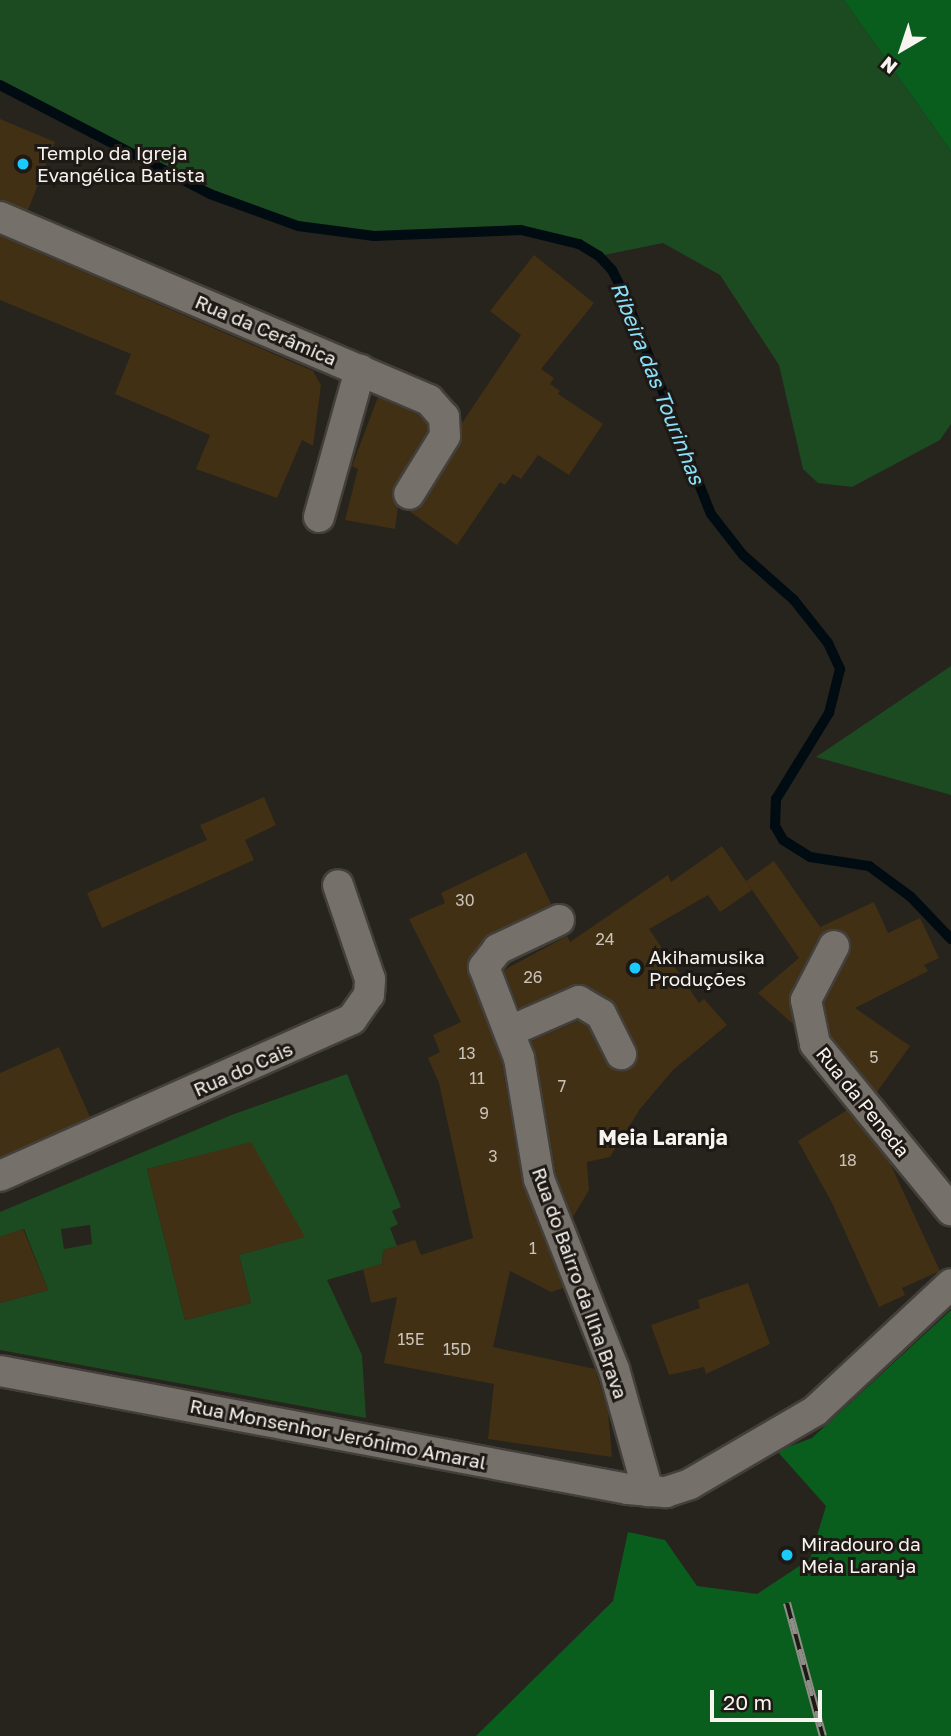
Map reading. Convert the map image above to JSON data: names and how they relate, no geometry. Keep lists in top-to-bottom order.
{
  "streets": {
    "street": [
      "Rua da Cerâmica",
      "Rua do Cais",
      "Rua da Peneda",
      "Rua do Bairro da Ilha Brava",
      "Rua Monsenhor Jerónimo Amaral"
    ]
  },
  "crossings": [
    ["Rua do Bairro da Ilha Brava", "Rua Monsenhor Jerónimo Amaral"]
  ],
  "districts": ["Meia Laranja"],
  "water": ["Ribeira das Tourinhas"],
  "places": ["Templo da Igreja Evangélica Batista", "Akihamusika Produções", "Miradouro da Meia Laranja"],
  "house_numbers": [
    "30",
    "24",
    "26",
    "13",
    "5",
    "11",
    "7",
    "9",
    "3",
    "18",
    "1",
    "15E",
    "15D"
  ],
  "scale_bar": "20 m",
  "north": "bottom left"
}
